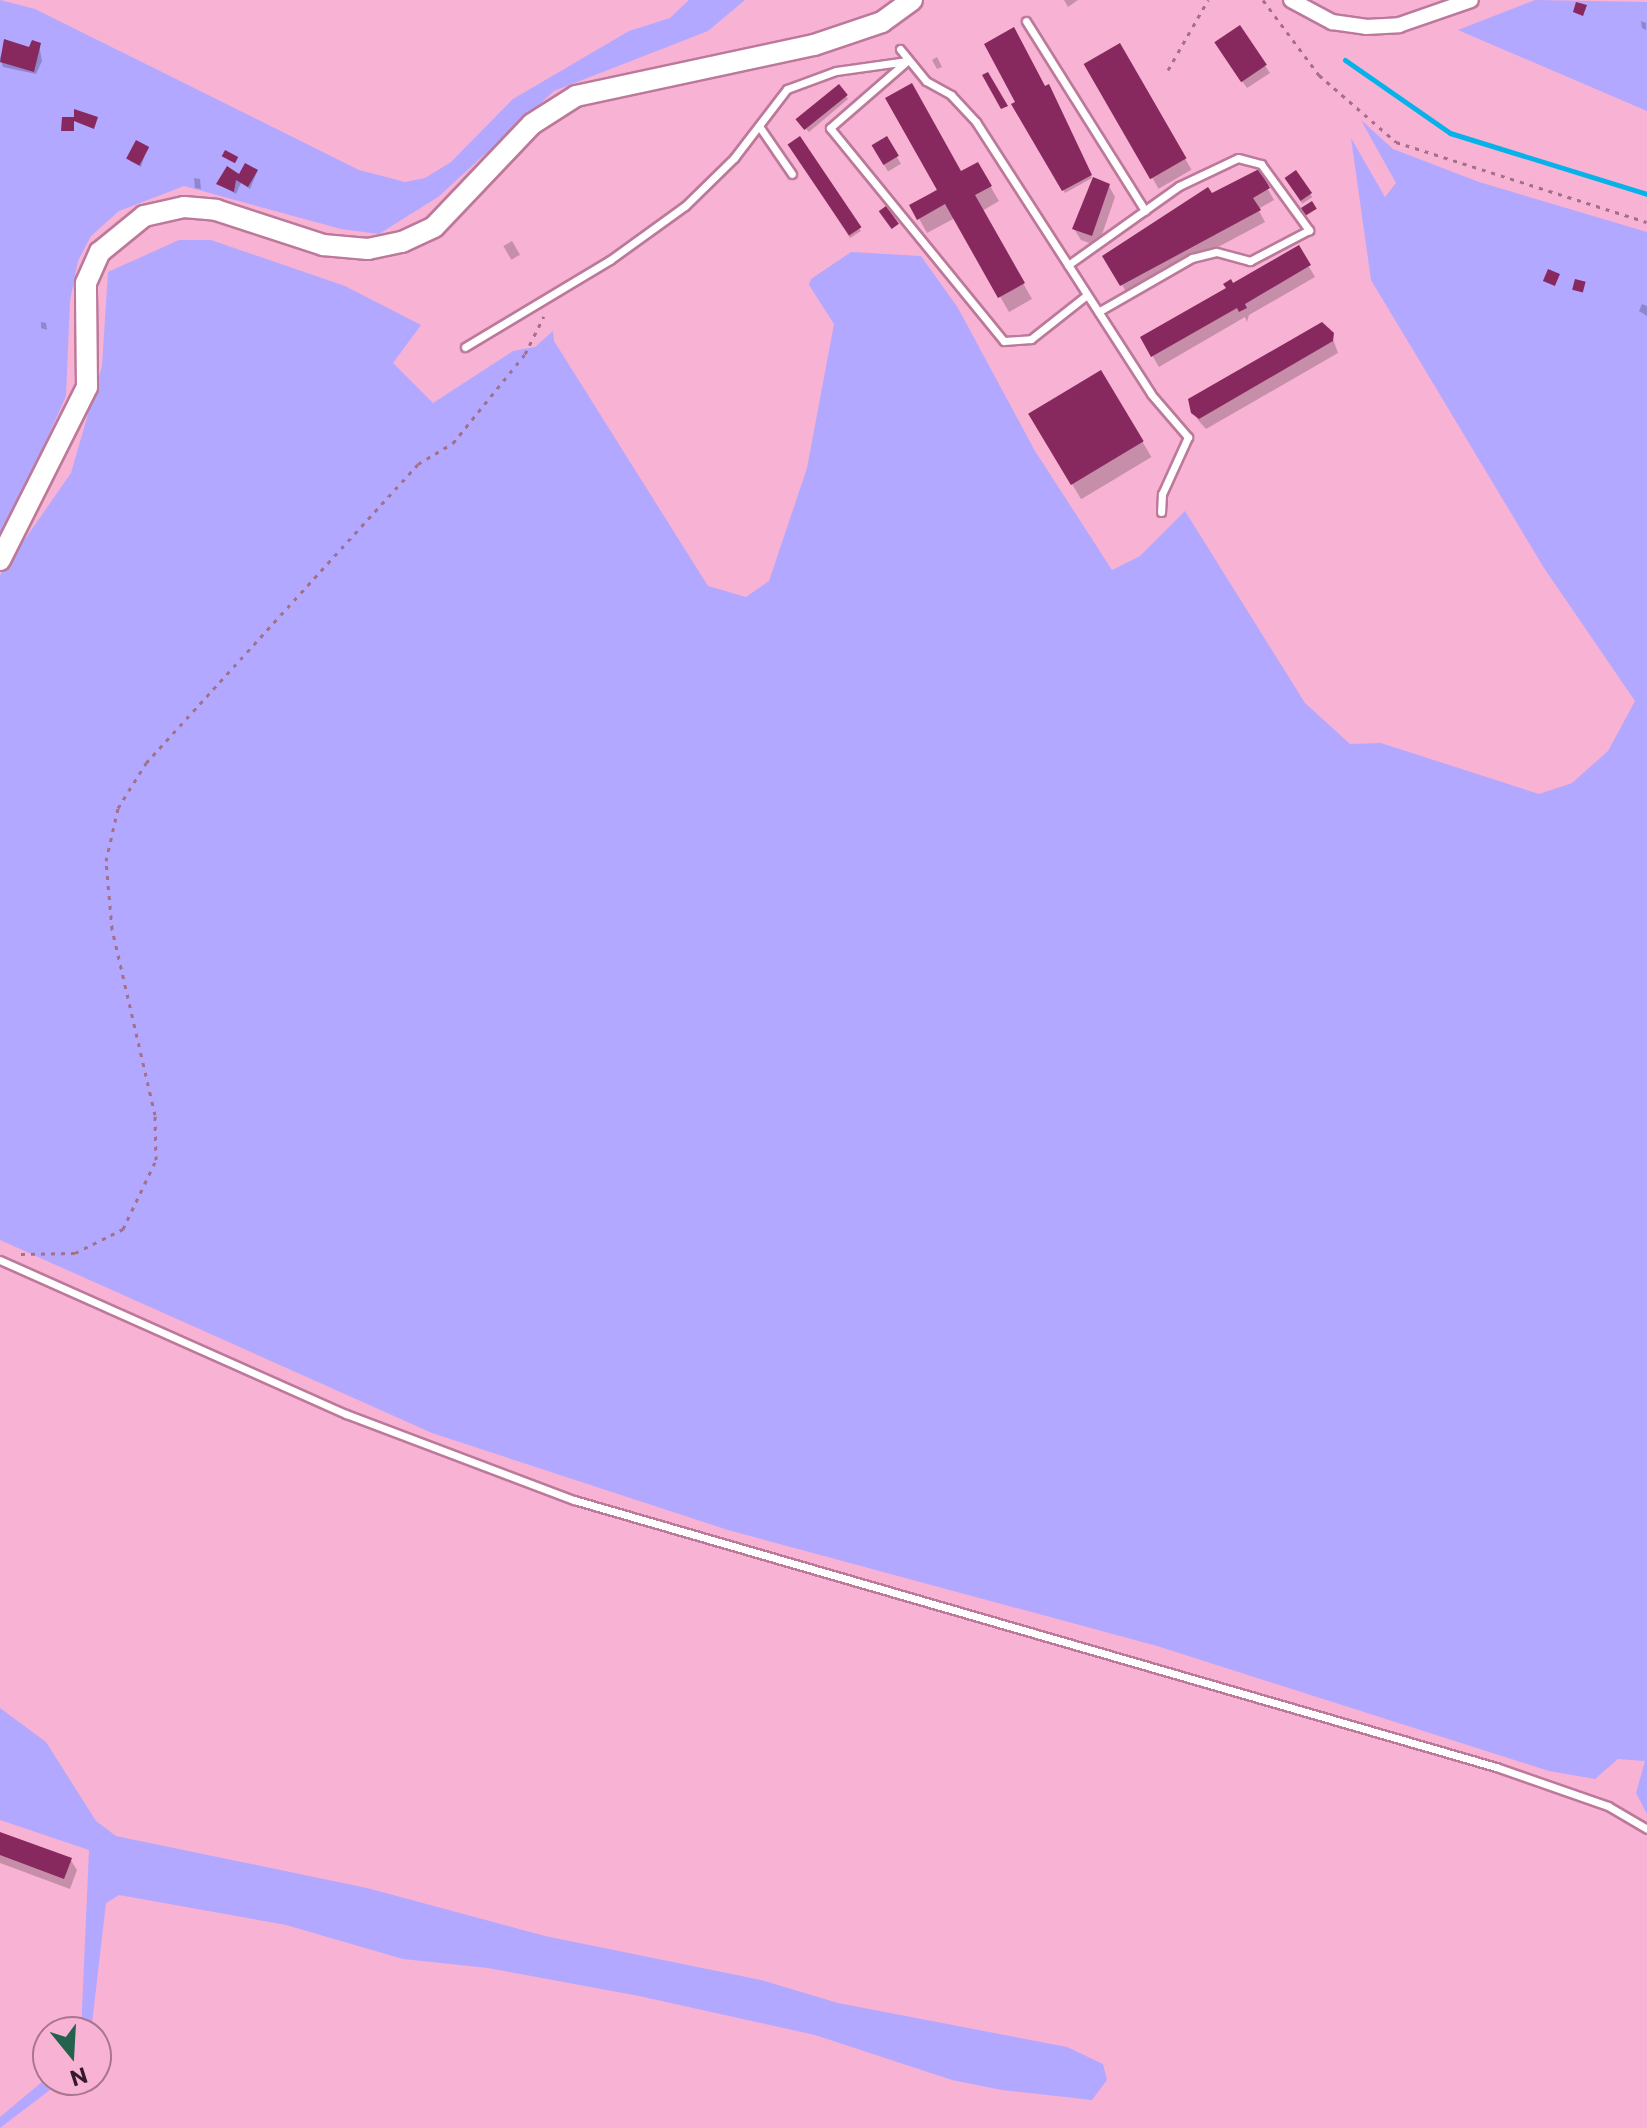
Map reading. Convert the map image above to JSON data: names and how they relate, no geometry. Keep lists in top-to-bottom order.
{
  "north": "bottom"
}
